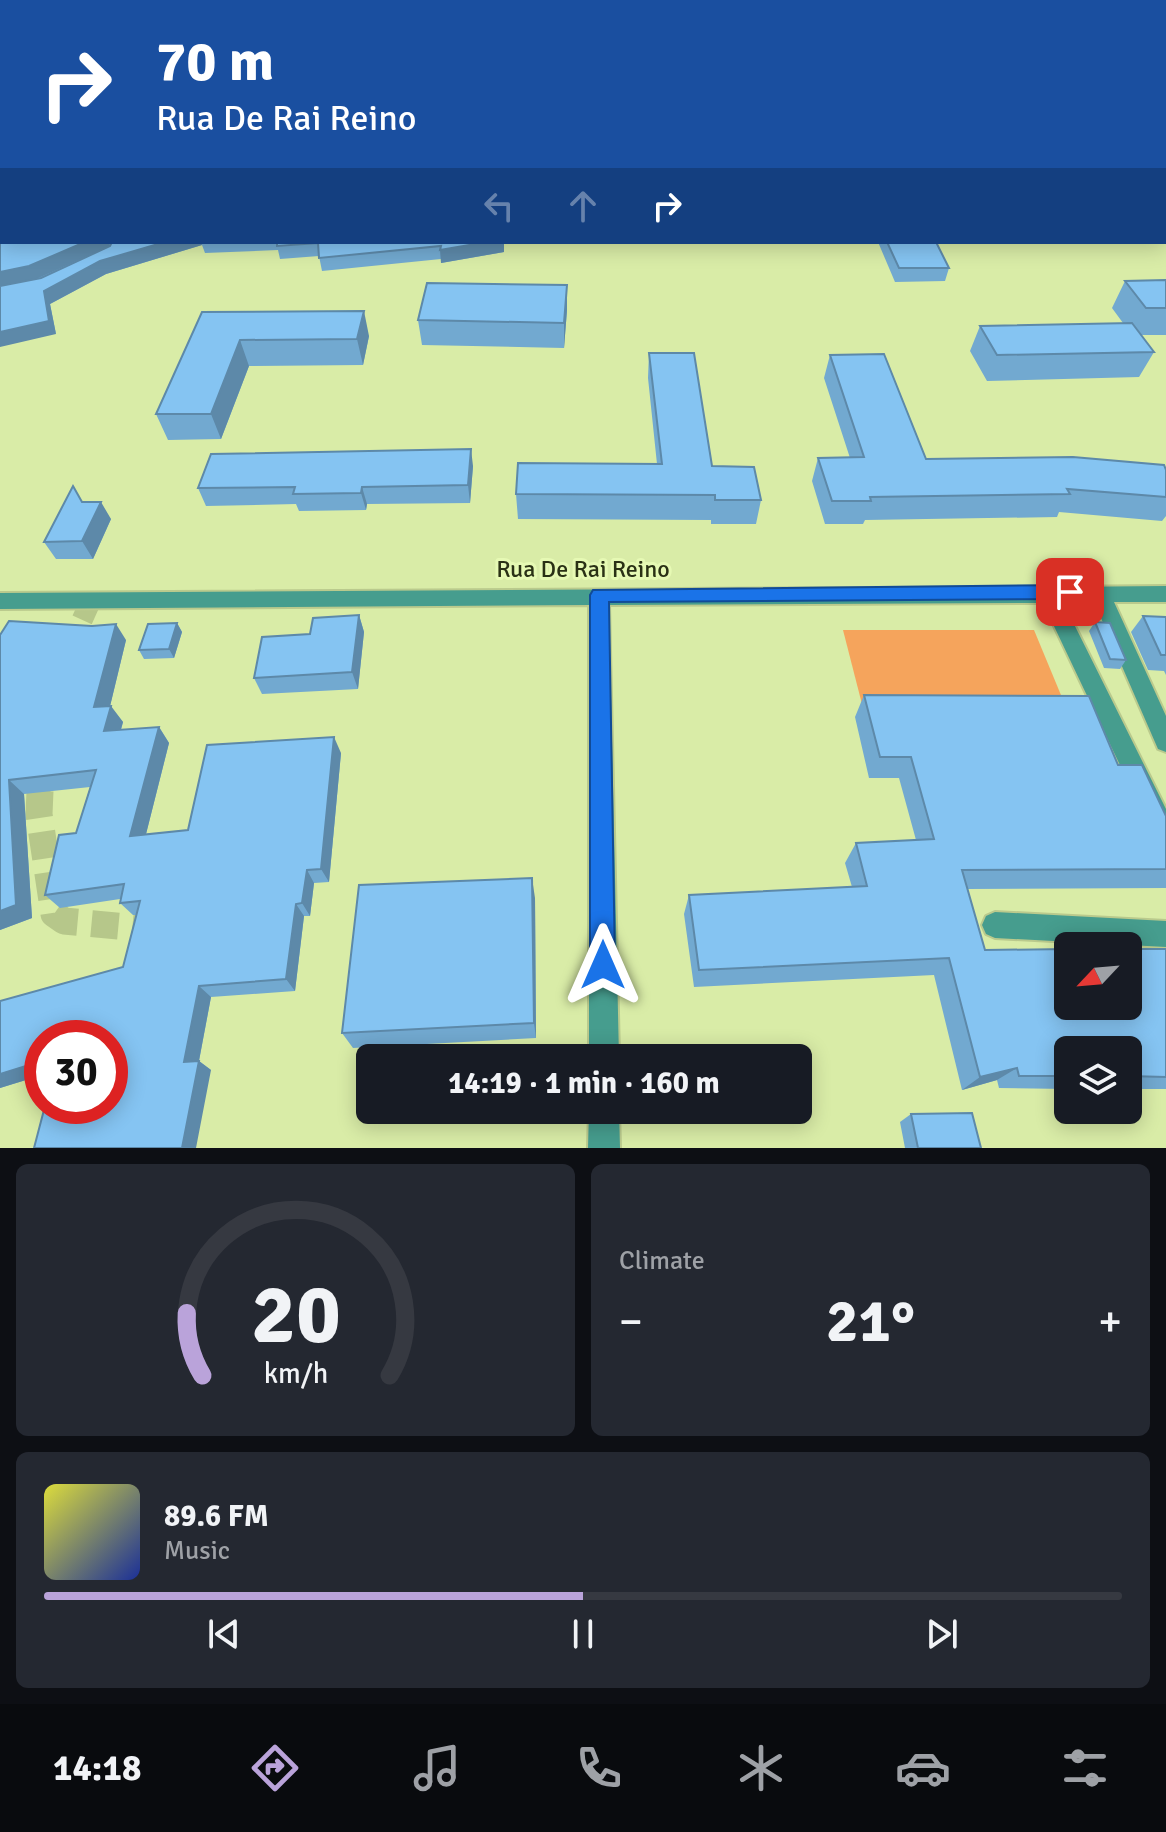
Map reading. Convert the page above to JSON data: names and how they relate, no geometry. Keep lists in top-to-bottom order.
{
  "streets": {
    "street": ["Rua De Rai Reino"]
  },
  "north": "bottom left",
  "page": {
    "turn": ["70 m", "Rua De Rai Reino"],
    "limit": "30",
    "trip": "14:19 · 1 min · 160 m",
    "tile": "Climate",
    "heat": ["−", "21°", "+"],
    "song": ["89.6 FM", "Music"],
    "tabs": "14:18",
    "gauge": ["20", "km/h"]
  }
}
